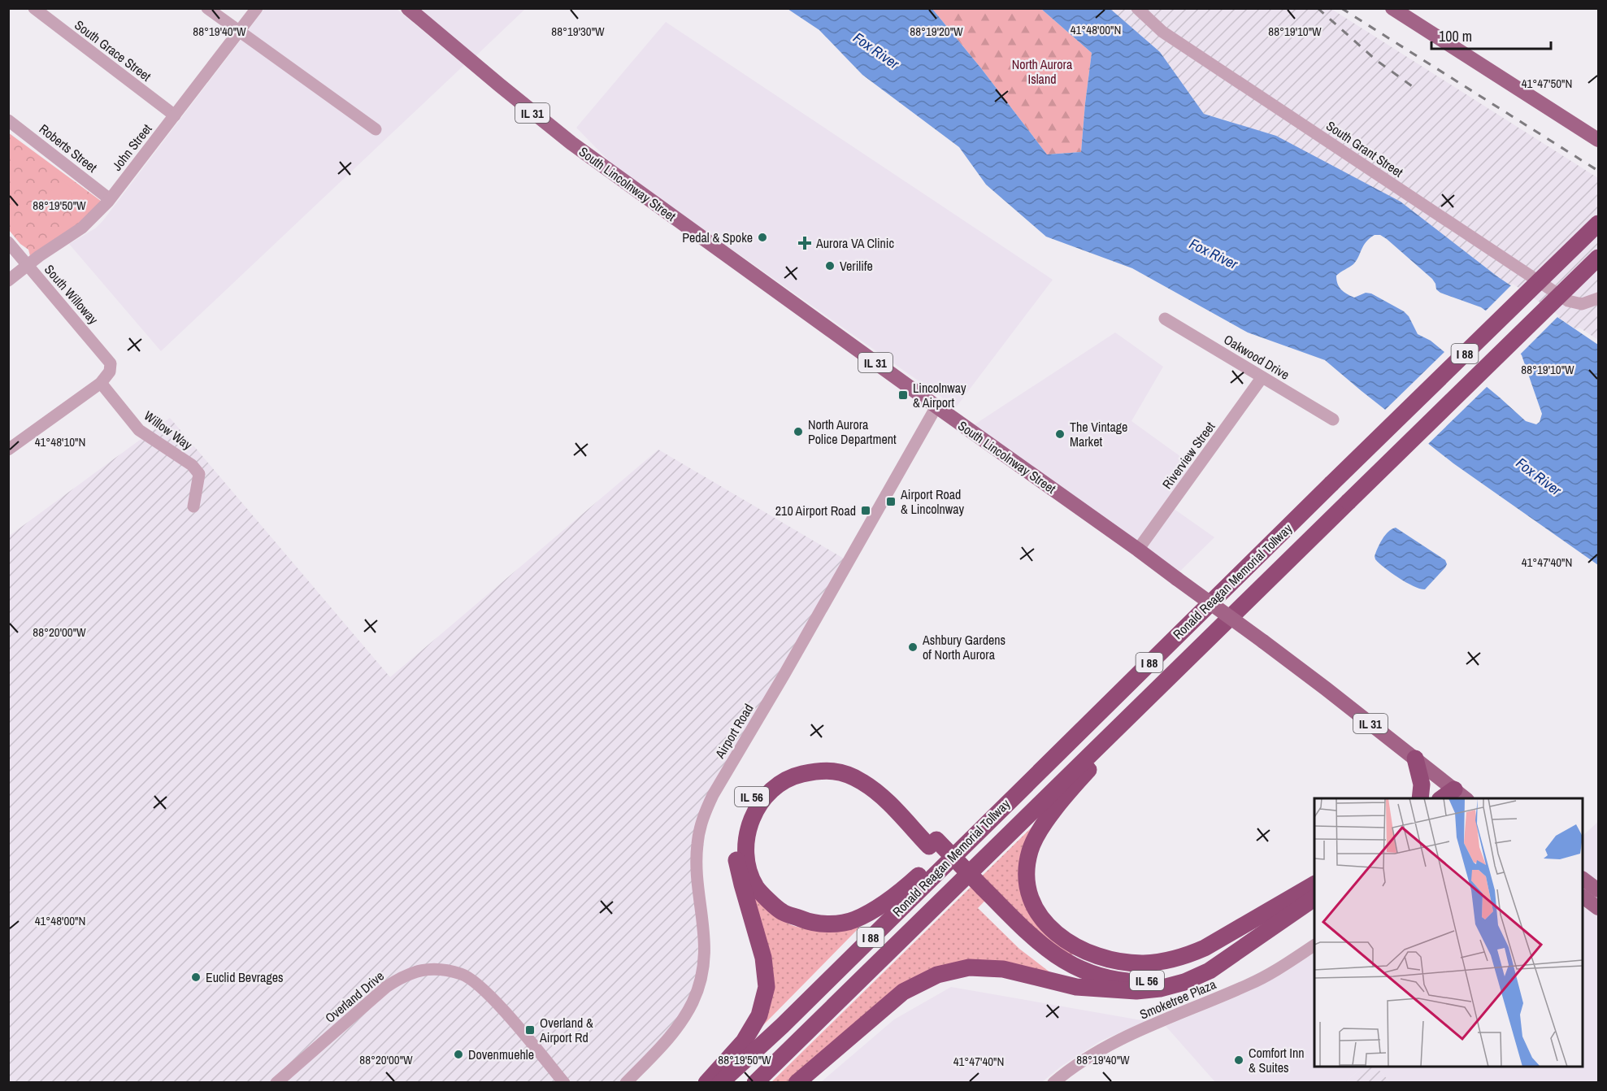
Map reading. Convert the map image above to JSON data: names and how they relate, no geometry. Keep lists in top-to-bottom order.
{
  "streets": {
    "highway": ["I 88", "Ronald Reagan Memorial Tollway", "IL 56"],
    "main road": ["IL 31", "South Lincolnway Street"],
    "street": [
      "South Grace Street",
      "John Street",
      "Roberts Street",
      "South Grant Street",
      "South Willoway",
      "Oakwood Drive",
      "Willow Way",
      "Riverview Street",
      "Airport Road",
      "Overland Drive",
      "Smoketree Plaza"
    ]
  },
  "crossings": [
    ["South Grace Street", "John Street"],
    ["John Street", "Roberts Street"],
    ["John Street", "South Willoway"],
    ["South Lincolnway Street", "Riverview Street"],
    ["South Lincolnway Street", "Airport Road"],
    ["South Willoway", "Willow Way"],
    ["Oakwood Drive", "Riverview Street"]
  ],
  "water": ["Fox River"],
  "parks": ["North Aurora Island"],
  "places": {
    "other": [
      "Pedal & Spoke",
      "Verilife",
      "North Aurora Police Department",
      "The Vintage Market",
      "Ashbury Gardens of North Aurora",
      "Euclid Bevrages",
      "Dovenmuehle",
      "Comfort Inn & Suites"
    ],
    "health": ["Aurora VA Clinic"],
    "transit": [
      "Lincolnway & Airport",
      "Airport Road & Lincolnway",
      "210 Airport Road",
      "Overland & Airport Rd"
    ]
  },
  "scale_bar": "100 m",
  "coordinates": [
    "41°48'00\"N",
    "88°19'40\"W",
    "88°19'30\"W",
    "88°19'20\"W",
    "88°19'10\"W",
    "41°47'50\"N",
    "88°19'50\"W",
    "41°48'10\"N",
    "41°47'40\"N",
    "88°20'00\"W"
  ]
}
